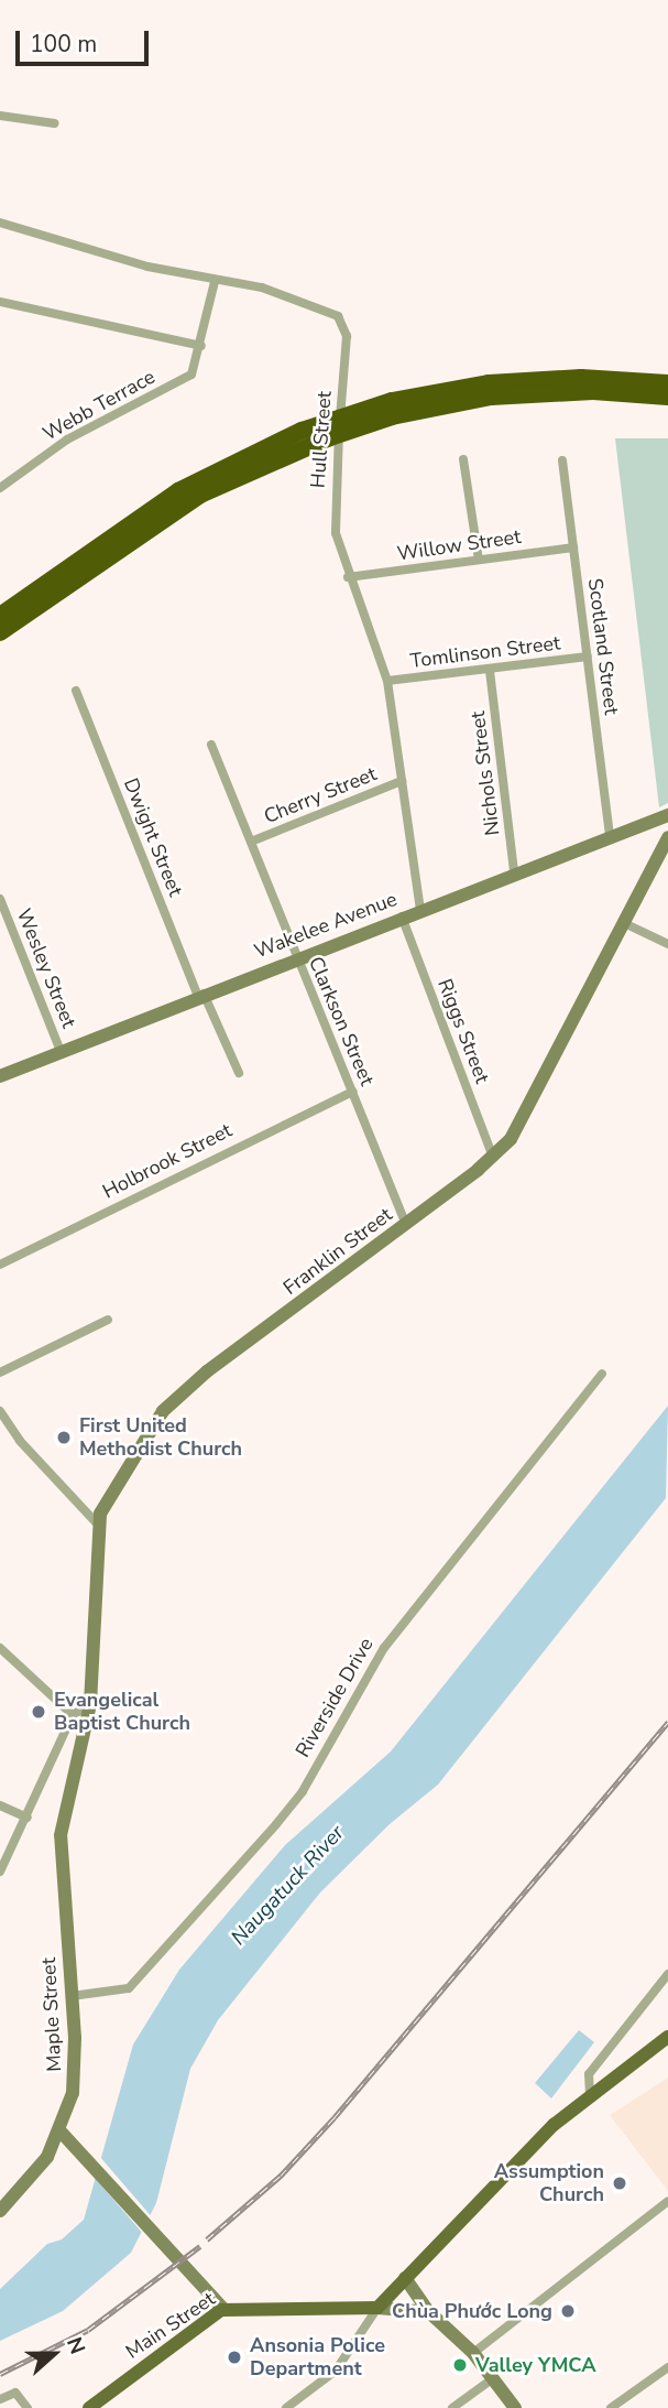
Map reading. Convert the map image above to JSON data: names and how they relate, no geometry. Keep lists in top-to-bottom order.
{
  "streets": {
    "main road": [
      "Wakelee Avenue",
      "Franklin Street",
      "Maple Street",
      "Main Street"
    ],
    "street": [
      "Webb Terrace",
      "Hull Street",
      "Willow Street",
      "Scotland Street",
      "Tomlinson Street",
      "Nichols Street",
      "Cherry Street",
      "Dwight Street",
      "Wesley Street",
      "Clarkson Street",
      "Riggs Street",
      "Holbrook Street",
      "Riverside Drive"
    ]
  },
  "crossings": [
    ["Webb Terrace", "Hull Street"],
    ["Hull Street", "Willow Street"],
    ["Hull Street", "Tomlinson Street"],
    ["Hull Street", "Cherry Street"],
    ["Hull Street", "Wakelee Avenue"],
    ["Willow Street", "Scotland Street"],
    ["Scotland Street", "Tomlinson Street"],
    ["Scotland Street", "Wakelee Avenue"],
    ["Tomlinson Street", "Nichols Street"],
    ["Nichols Street", "Wakelee Avenue"],
    ["Cherry Street", "Clarkson Street"],
    ["Dwight Street", "Wakelee Avenue"],
    ["Wakelee Avenue", "Wesley Street"],
    ["Wakelee Avenue", "Clarkson Street"],
    ["Wakelee Avenue", "Riggs Street"],
    ["Clarkson Street", "Holbrook Street"],
    ["Clarkson Street", "Franklin Street"],
    ["Riggs Street", "Franklin Street"],
    ["Riverside Drive", "Maple Street"]
  ],
  "water": ["Naugatuck River"],
  "places": [
    "First United Methodist Church",
    "Evangelical Baptist Church",
    "Assumption Church",
    "Chùa Phước Long",
    "Ansonia Police Department",
    "Valley YMCA"
  ],
  "scale_bar": "100 m",
  "north": "right"
}
